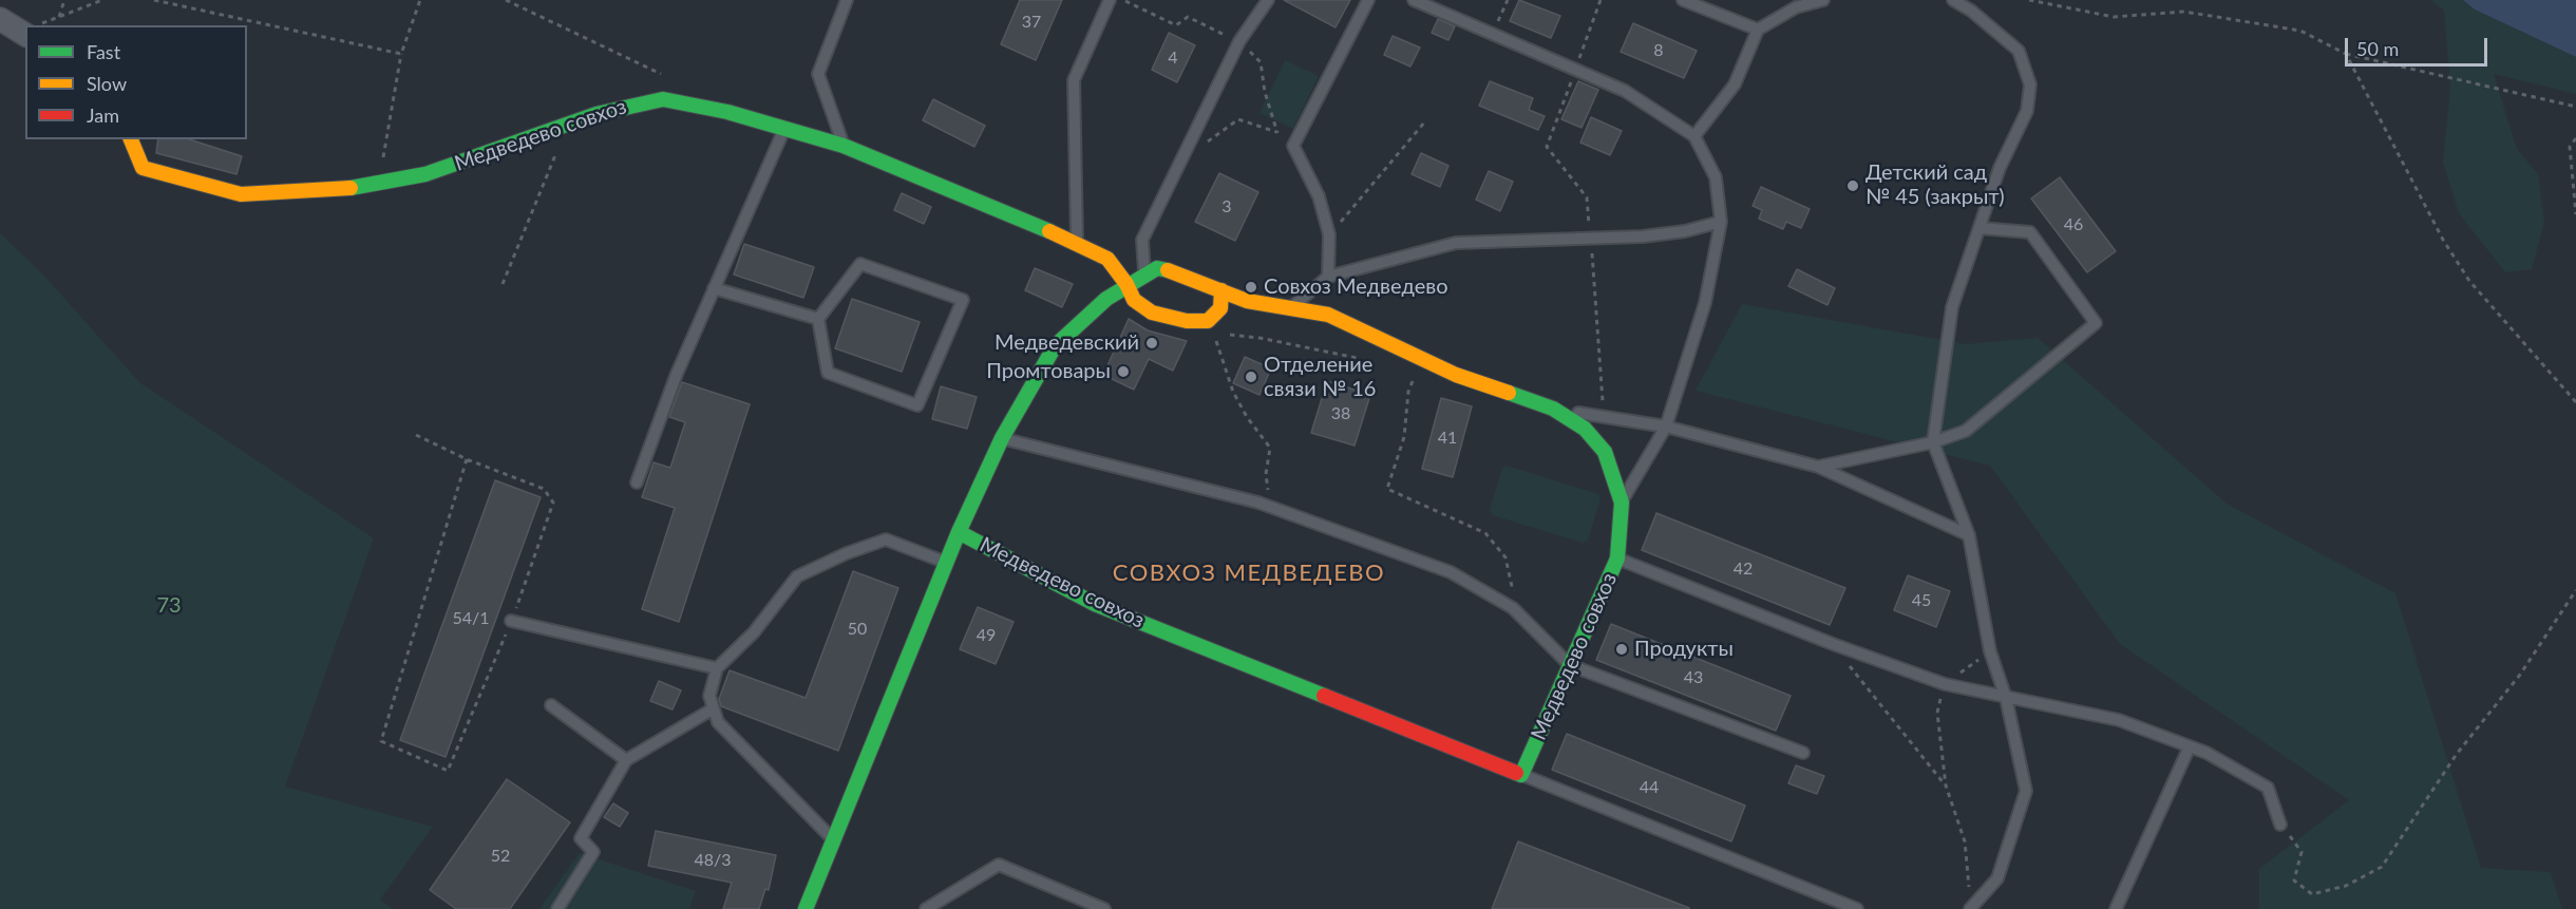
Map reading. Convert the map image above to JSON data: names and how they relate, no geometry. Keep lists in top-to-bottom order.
{
  "streets": {
    "street": ["Медведево совхоз"]
  },
  "districts": ["СОВХОЗ МЕДВЕДЕВО"],
  "parks": ["73"],
  "places": [
    "Детский сад № 45 (закрыт)",
    "Совхоз Медведево",
    "Медведевский",
    "Промтовары",
    "Отделение связи № 16",
    "Продукты"
  ],
  "house_numbers": [
    "37",
    "8",
    "4",
    "3",
    "46",
    "38",
    "41",
    "42",
    "45",
    "54/1",
    "50",
    "49",
    "43",
    "44",
    "52",
    "48/3"
  ],
  "legend": ["Fast", "Slow", "Jam"],
  "scale_bar": "50 m"
}
